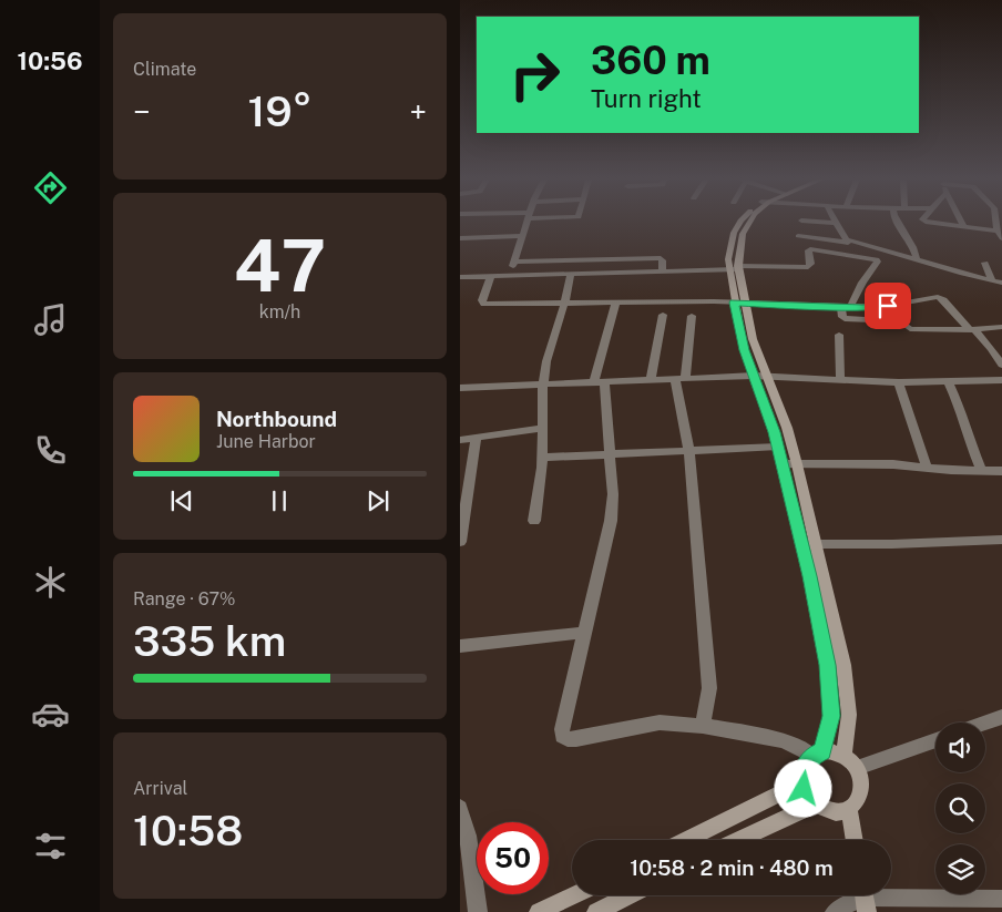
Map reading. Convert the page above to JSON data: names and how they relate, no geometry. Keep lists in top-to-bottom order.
{
  "page": {
    "tabs": "10:56",
    "tile": [
      "Climate",
      ["47", "km/h"],
      ["Range · 67%", "335 km"],
      ["Arrival", "10:58"]
    ],
    "turn": ["360 m", "Turn right"],
    "heat": ["−", "19°", "+"],
    "song": ["Northbound", "June Harbor"],
    "limit": "50",
    "trip": "10:58 · 2 min · 480 m"
  }
}
